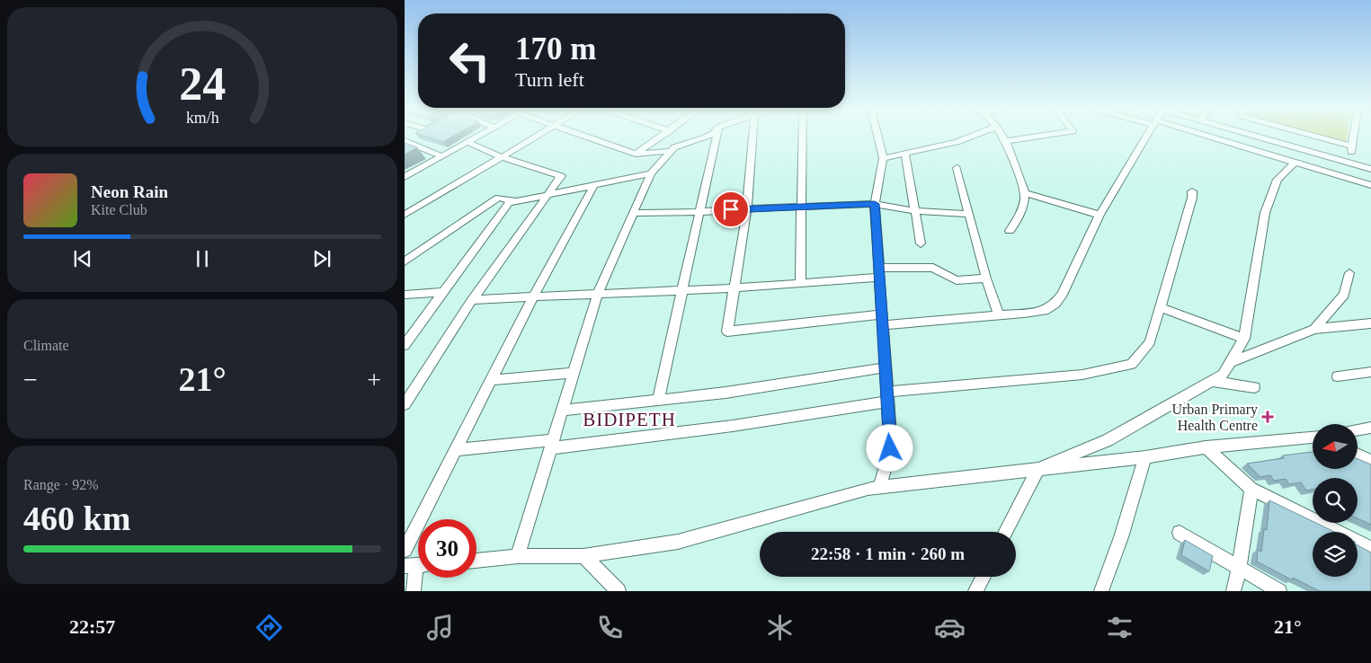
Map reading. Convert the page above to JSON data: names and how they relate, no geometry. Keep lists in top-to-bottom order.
{
  "districts": ["BIDIPETH"],
  "places": {
    "health": ["Urban Primary Health Centre"]
  },
  "north": "left",
  "page": {
    "turn": ["170 m", "Turn left"],
    "song": ["Neon Rain", "Kite Club"],
    "tile": [
      "Climate",
      ["Range · 92%", "460 km"]
    ],
    "heat": ["−", "21°", "+"],
    "limit": "30",
    "trip": "22:58 · 1 min · 260 m",
    "tabs": ["22:57", "21°"],
    "gauge": ["24", "km/h"]
  }
}
